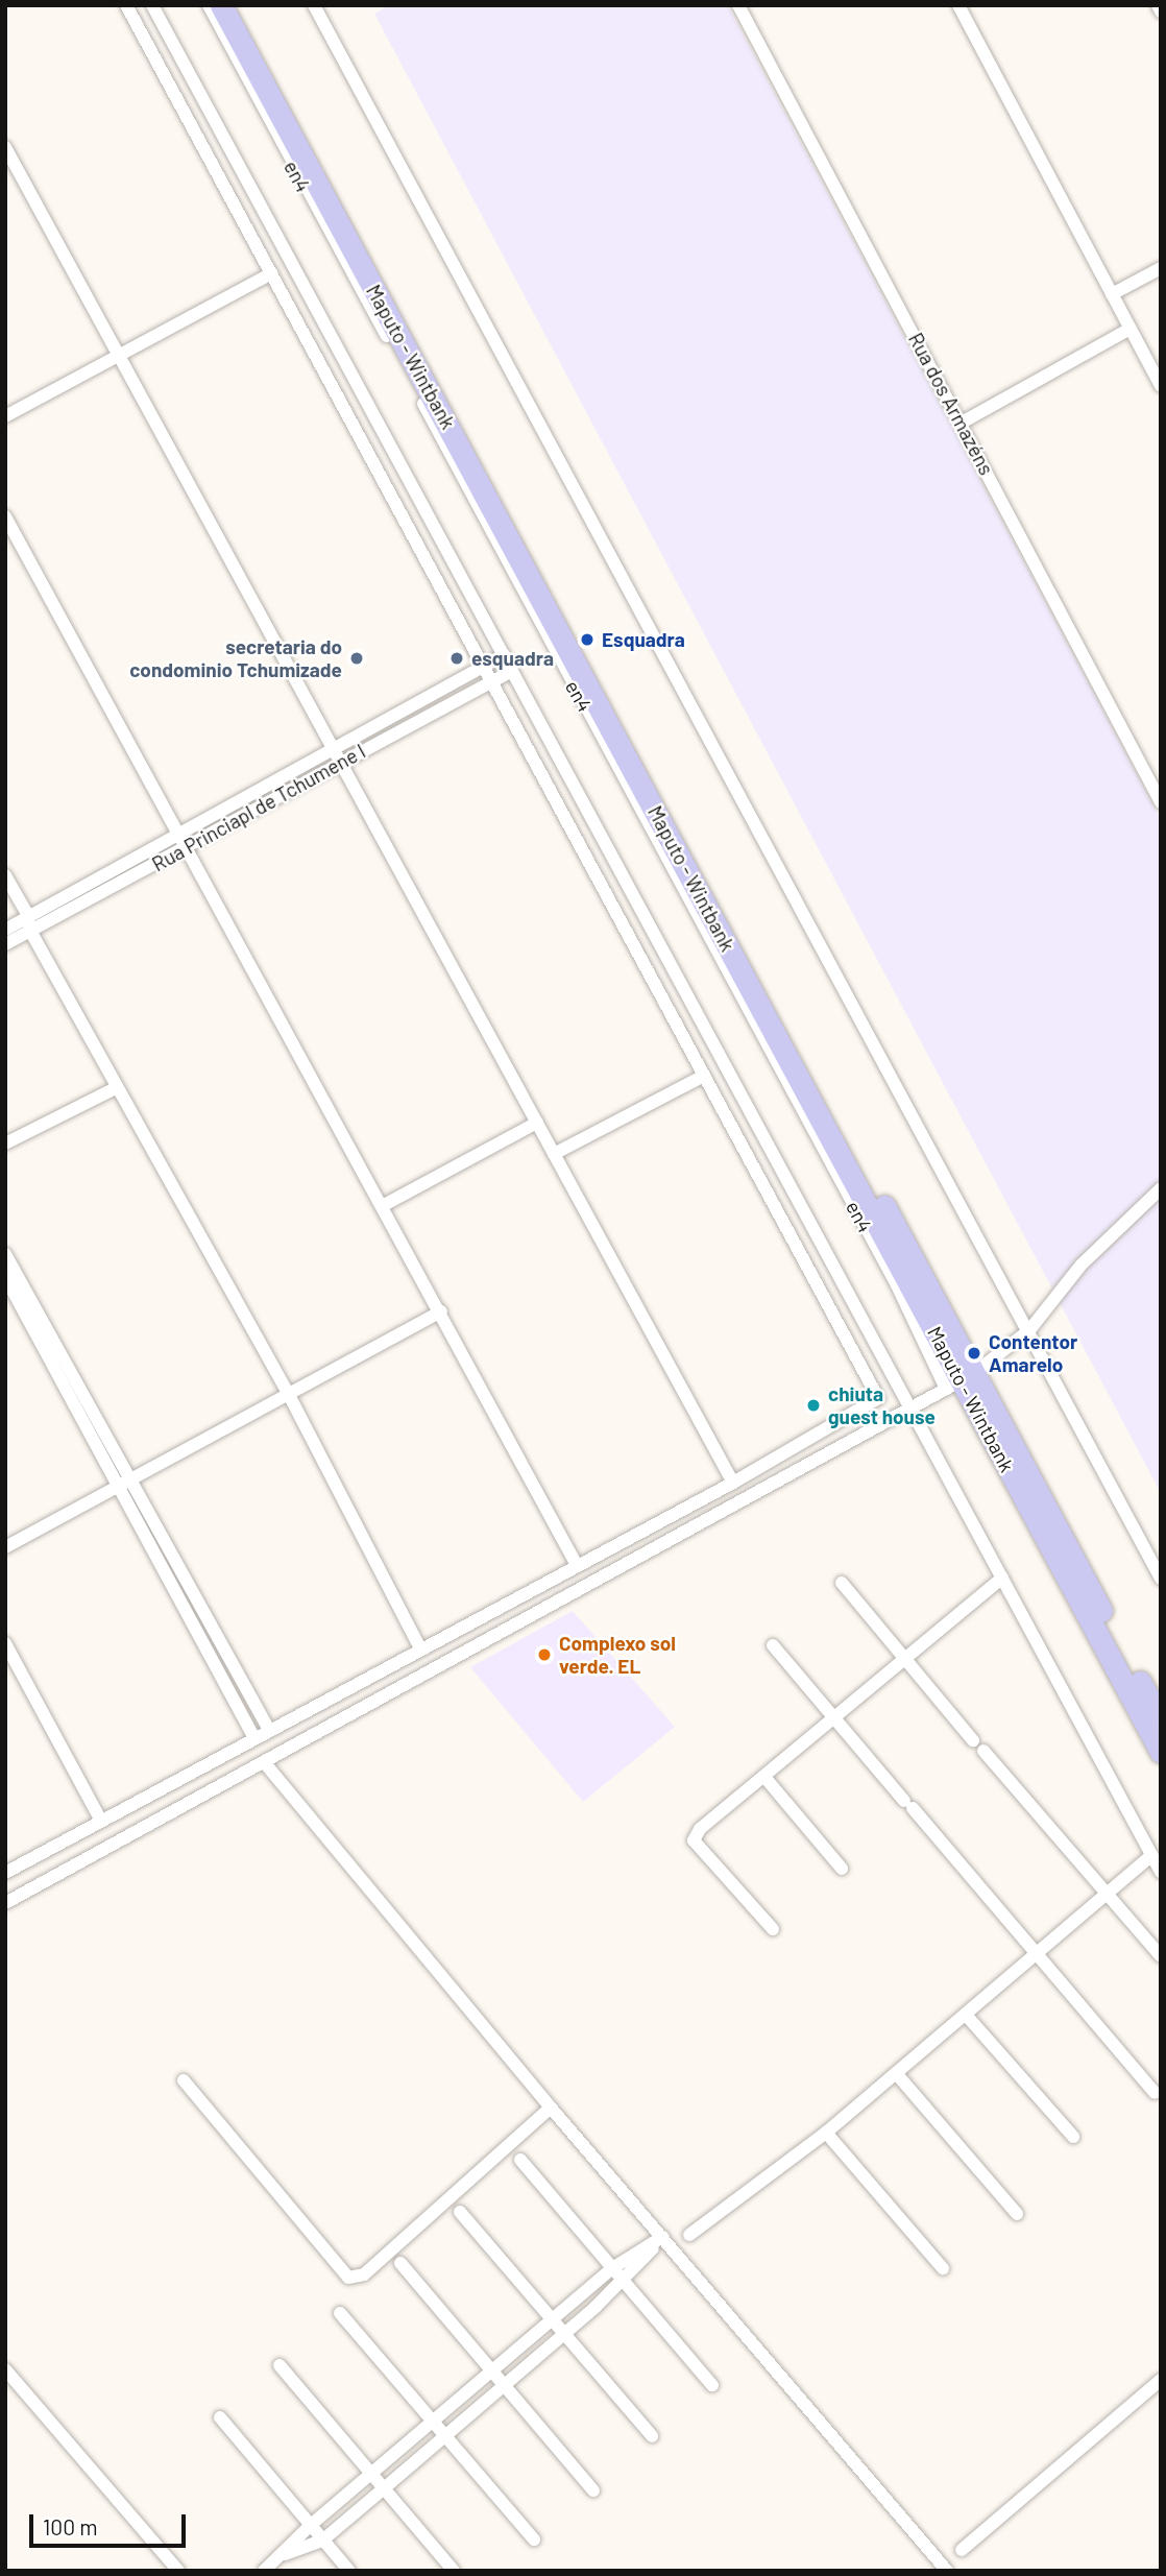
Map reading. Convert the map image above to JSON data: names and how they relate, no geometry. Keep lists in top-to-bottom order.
{
  "streets": {
    "highway": ["Maputo - Wintbank"],
    "street": ["en4", "Rua dos Armazéns", "Rua Princiapl de Tchumene I"]
  },
  "crossings": [
    ["en4", "Maputo - Wintbank"]
  ],
  "places": [
    "Esquadra",
    "secretaria do condominio Tchumizade",
    "esquadra",
    "Contentor Amarelo",
    "chiuta guest house",
    "Complexo sol verde. EL"
  ],
  "scale_bar": "100 m"
}
